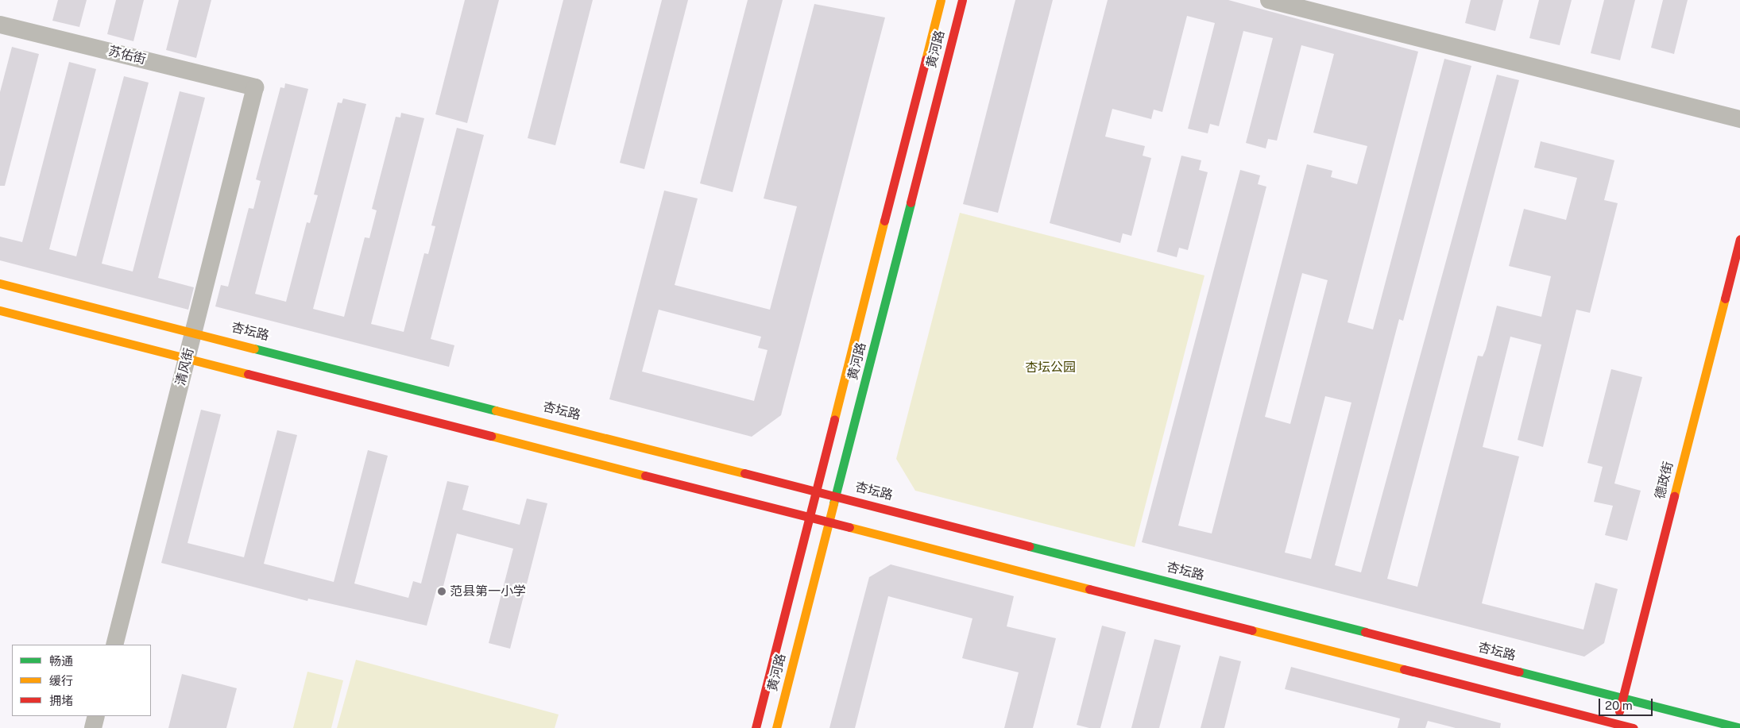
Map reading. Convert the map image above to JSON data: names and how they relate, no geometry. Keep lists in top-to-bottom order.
{
  "streets": {
    "street": [
      "黄河路",
      "苏佑街",
      "杏坛路",
      "清风街",
      "德政街"
    ]
  },
  "crossings": [
    ["黄河路", "杏坛路"],
    ["苏佑街", "清风街"],
    ["杏坛路", "清风街"],
    ["杏坛路", "德政街"]
  ],
  "parks": ["杏坛公园"],
  "places": ["范县第一小学"],
  "legend": ["畅通", "缓行", "拥堵"],
  "scale_bar": "20 m"
}
